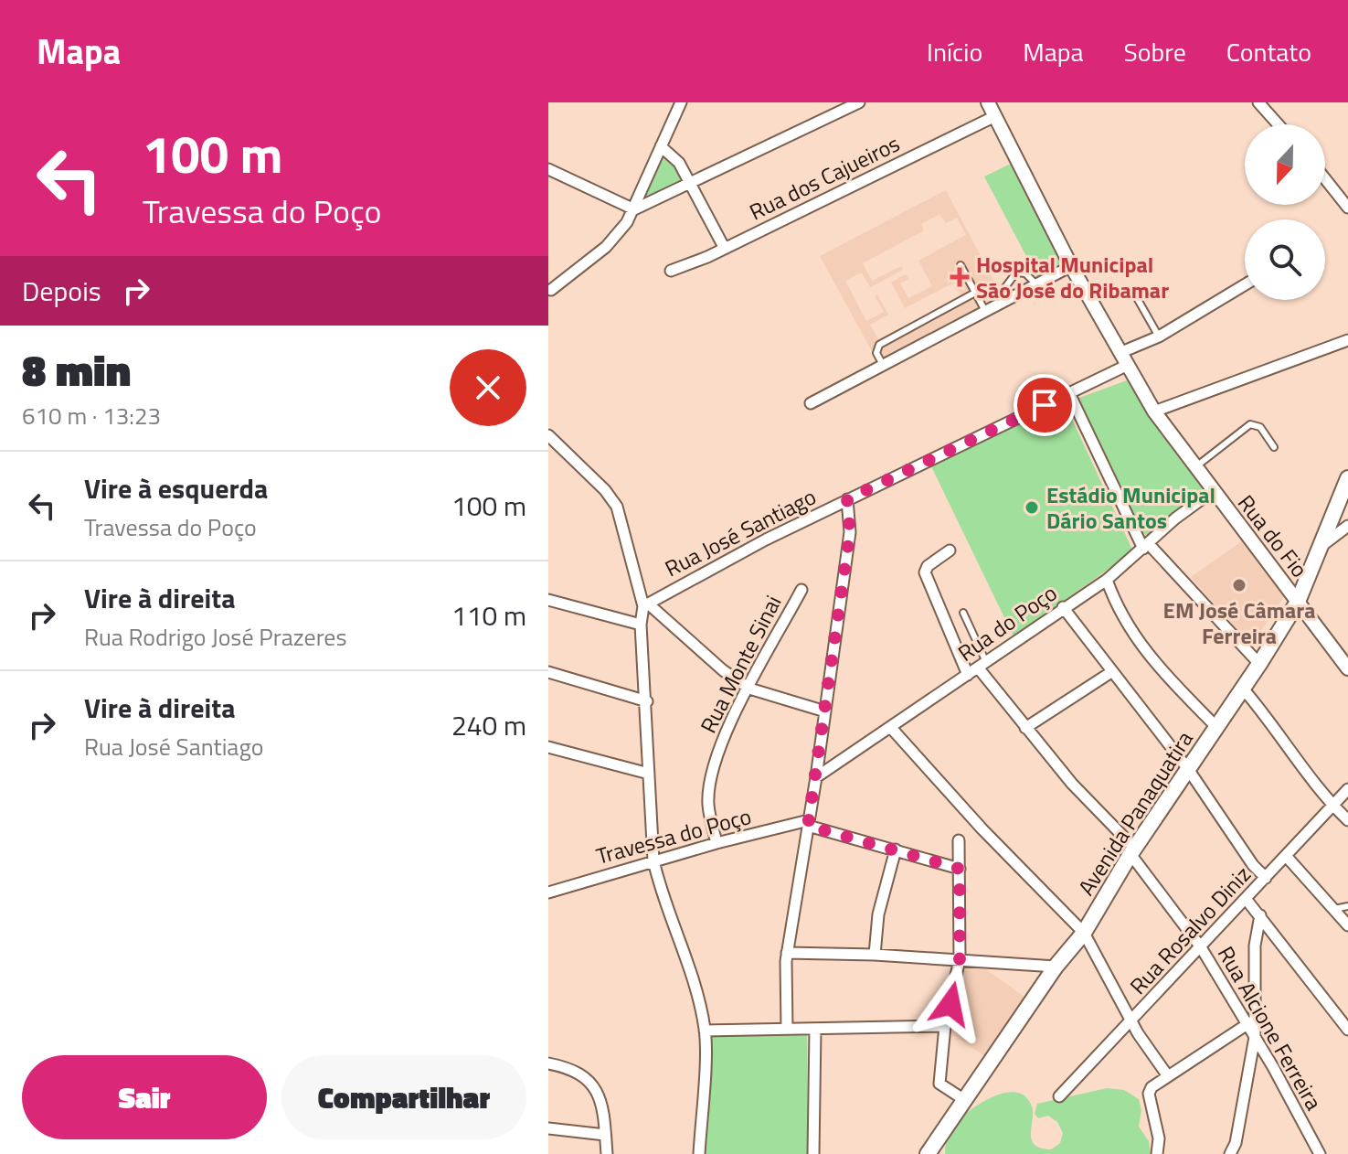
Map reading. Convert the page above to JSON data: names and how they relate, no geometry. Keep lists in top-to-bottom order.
{
  "streets": {
    "main road": ["Avenida Panaquatira"],
    "street": [
      "Rua dos Cajueiros",
      "Rua José Santiago",
      "Rua do Fio",
      "Rua do Poço",
      "Rua Monte Sinai",
      "Travessa do Poço",
      "Rua Rosalvo Diniz",
      "Rua Alcione Ferreira"
    ]
  },
  "crossings": [
    ["Rua dos Cajueiros", "Rua do Fio"],
    ["Rua José Santiago", "Rua do Fio"],
    ["Rua do Fio", "Rua do Poço"],
    ["Rua do Fio", "Avenida Panaquatira"],
    ["Rua do Poço", "Rua Alcione Ferreira"],
    ["Rua Monte Sinai", "Travessa do Poço"],
    ["Avenida Panaquatira", "Rua Alcione Ferreira"],
    ["Rua Rosalvo Diniz", "Rua Alcione Ferreira"]
  ],
  "places": {
    "health": ["Hospital Municipal São José do Ribamar"],
    "other": ["Estádio Municipal Dário Santos", "EM José Câmara Ferreira"]
  },
  "north": "bottom",
  "page": {
    "header": "Mapa",
    "nav": [
      "Início",
      "Mapa",
      "Sobre",
      "Contato"
    ],
    "turn": ["100 m", "Travessa do Poço"],
    "then": "Depois",
    "heading": ["8 min", "610 m · 13:23"],
    "list": [
      {
        "name": "Vire à esquerda",
        "note": "Travessa do Poço",
        "value": "100 m"
      },
      {
        "name": "Vire à direita",
        "note": "Rua Rodrigo José Prazeres",
        "value": "110 m"
      },
      {
        "name": "Vire à direita",
        "note": "Rua José Santiago",
        "value": "240 m"
      }
    ],
    "buttons": ["Sair", "Compartilhar"]
  }
}
